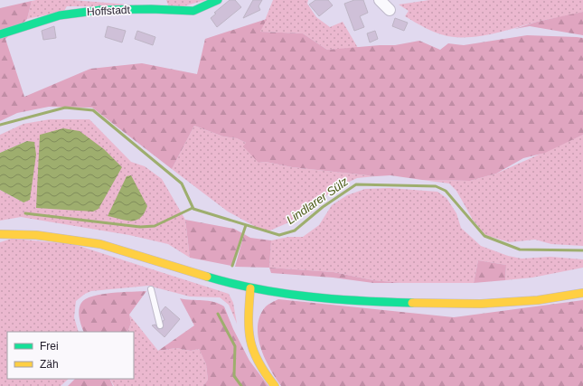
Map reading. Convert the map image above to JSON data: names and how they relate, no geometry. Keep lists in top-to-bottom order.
{
  "streets": {
    "main road": ["Hoffstadt"]
  },
  "water": ["Lindlarer Sülz"],
  "legend": ["Frei", "Zäh"]
}
